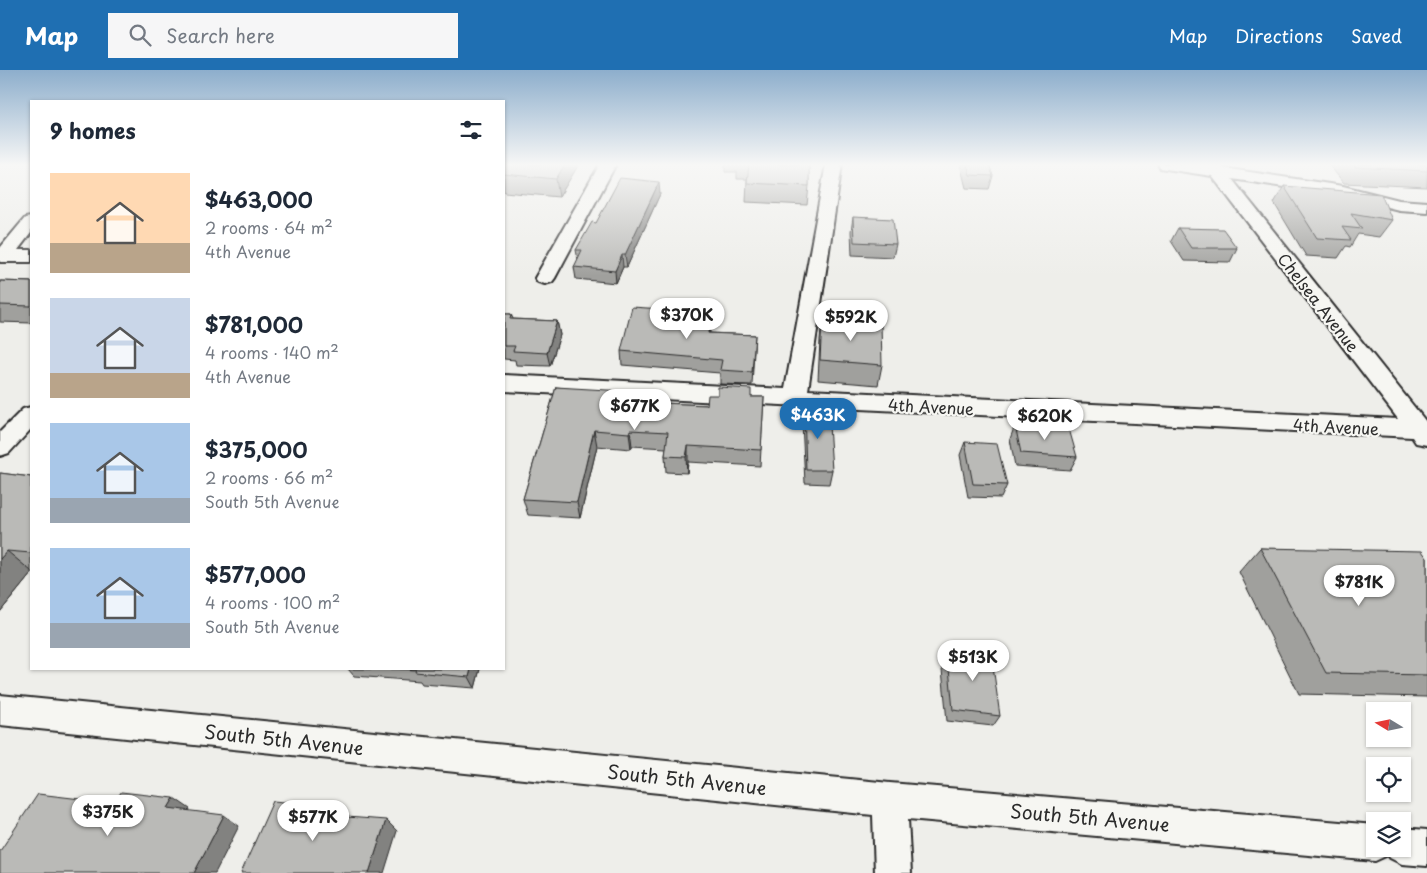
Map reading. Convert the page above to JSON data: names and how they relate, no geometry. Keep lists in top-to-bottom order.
{
  "streets": {
    "street": ["Chelsea Avenue", "4th Avenue", "South 5th Avenue"]
  },
  "crossings": [
    ["Chelsea Avenue", "4th Avenue"]
  ],
  "north": "left",
  "page": {
    "header": "Map",
    "search": "Search here",
    "nav": ["Map", "Directions", "Saved"],
    "heading": "9 homes",
    "list": [
      {
        "name": "$463,000",
        "note": "2 rooms · 64 m² · 4th Avenue"
      },
      {
        "name": "$781,000",
        "note": "4 rooms · 140 m² · 4th Avenue"
      },
      {
        "name": "$375,000",
        "note": "2 rooms · 66 m² · South 5th Avenue"
      },
      {
        "name": "$577,000",
        "note": "4 rooms · 100 m² · South 5th Avenue"
      }
    ],
    "price": [
      "$370K",
      "$592K",
      "$677K",
      "$463K",
      "$620K",
      "$781K",
      "$513K",
      "$375K",
      "$577K"
    ]
  }
}
